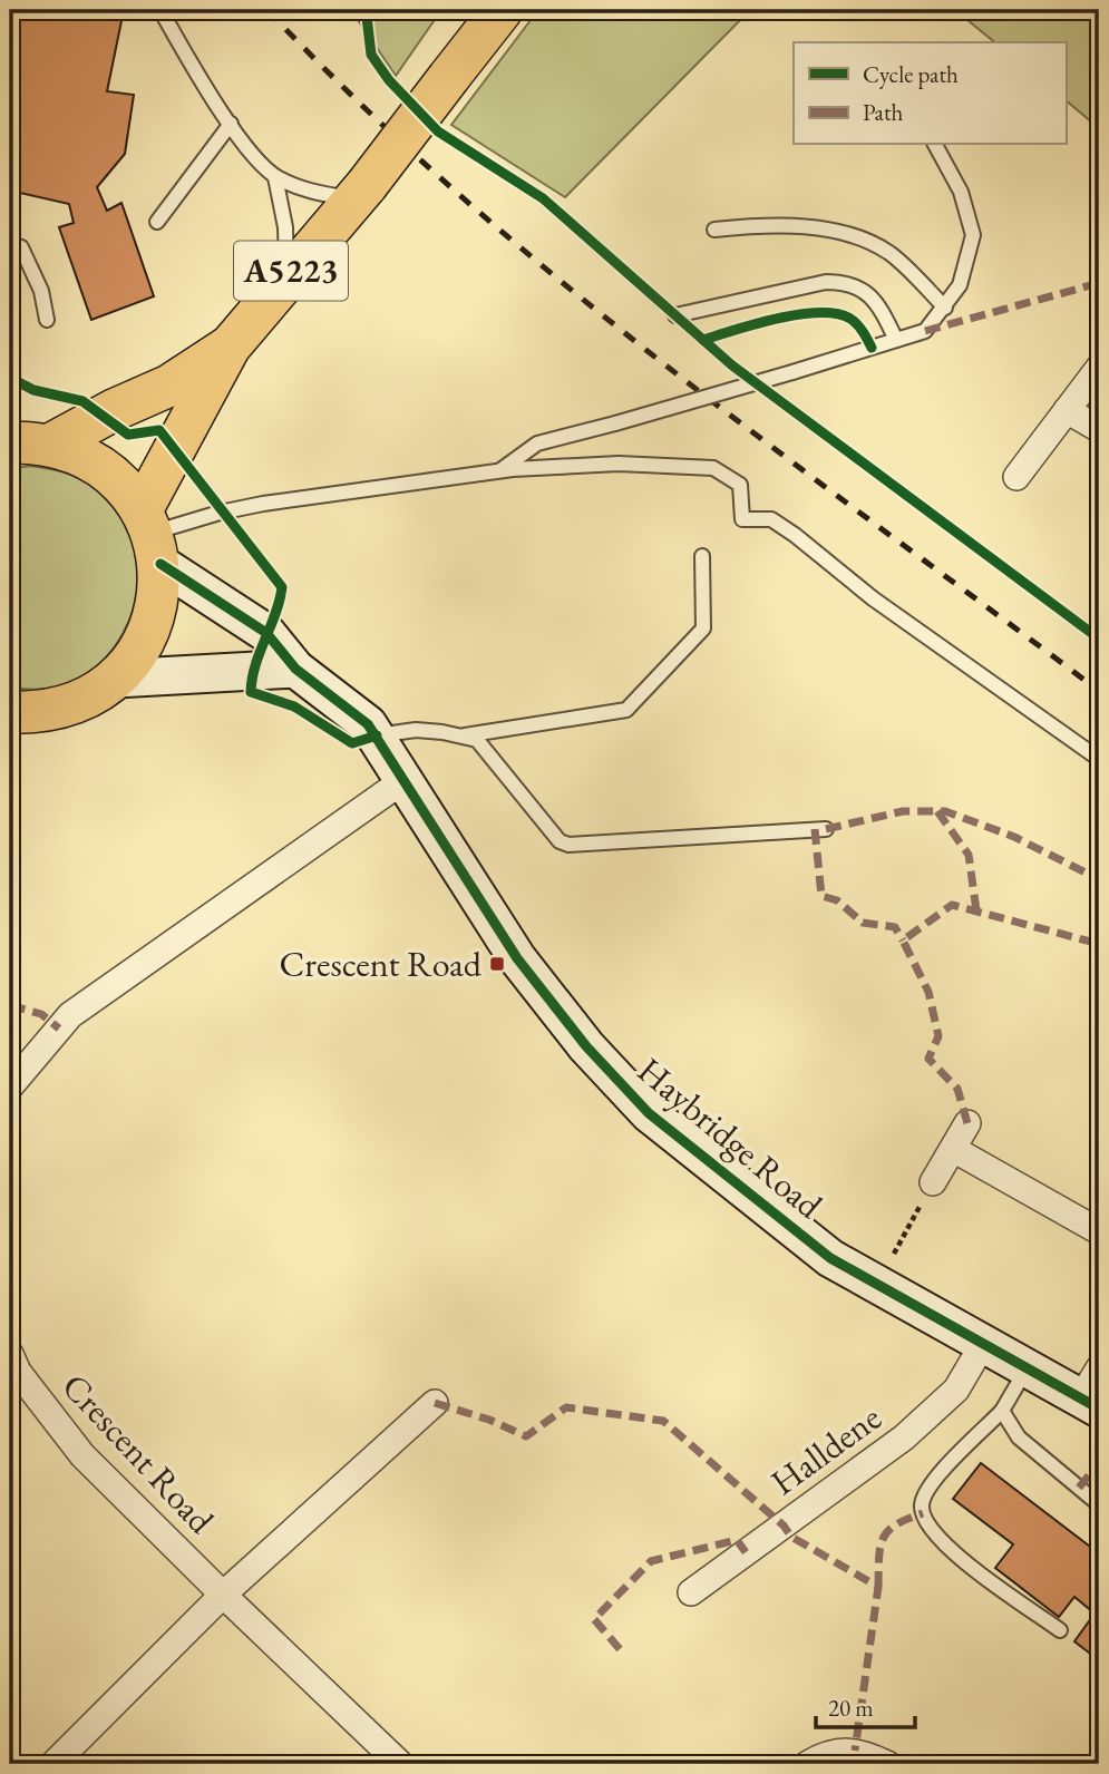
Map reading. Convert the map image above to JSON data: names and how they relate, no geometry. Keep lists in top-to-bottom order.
{
  "streets": {
    "main road": ["A5223"],
    "street": ["Haybridge Road", "Halldene", "Crescent Road"]
  },
  "crossings": [
    ["A5223", "Haybridge Road"],
    ["Haybridge Road", "Halldene"]
  ],
  "places": {
    "transit": ["Crescent Road"]
  },
  "legend": ["Cycle path", "Path"],
  "scale_bar": "20 m"
}
